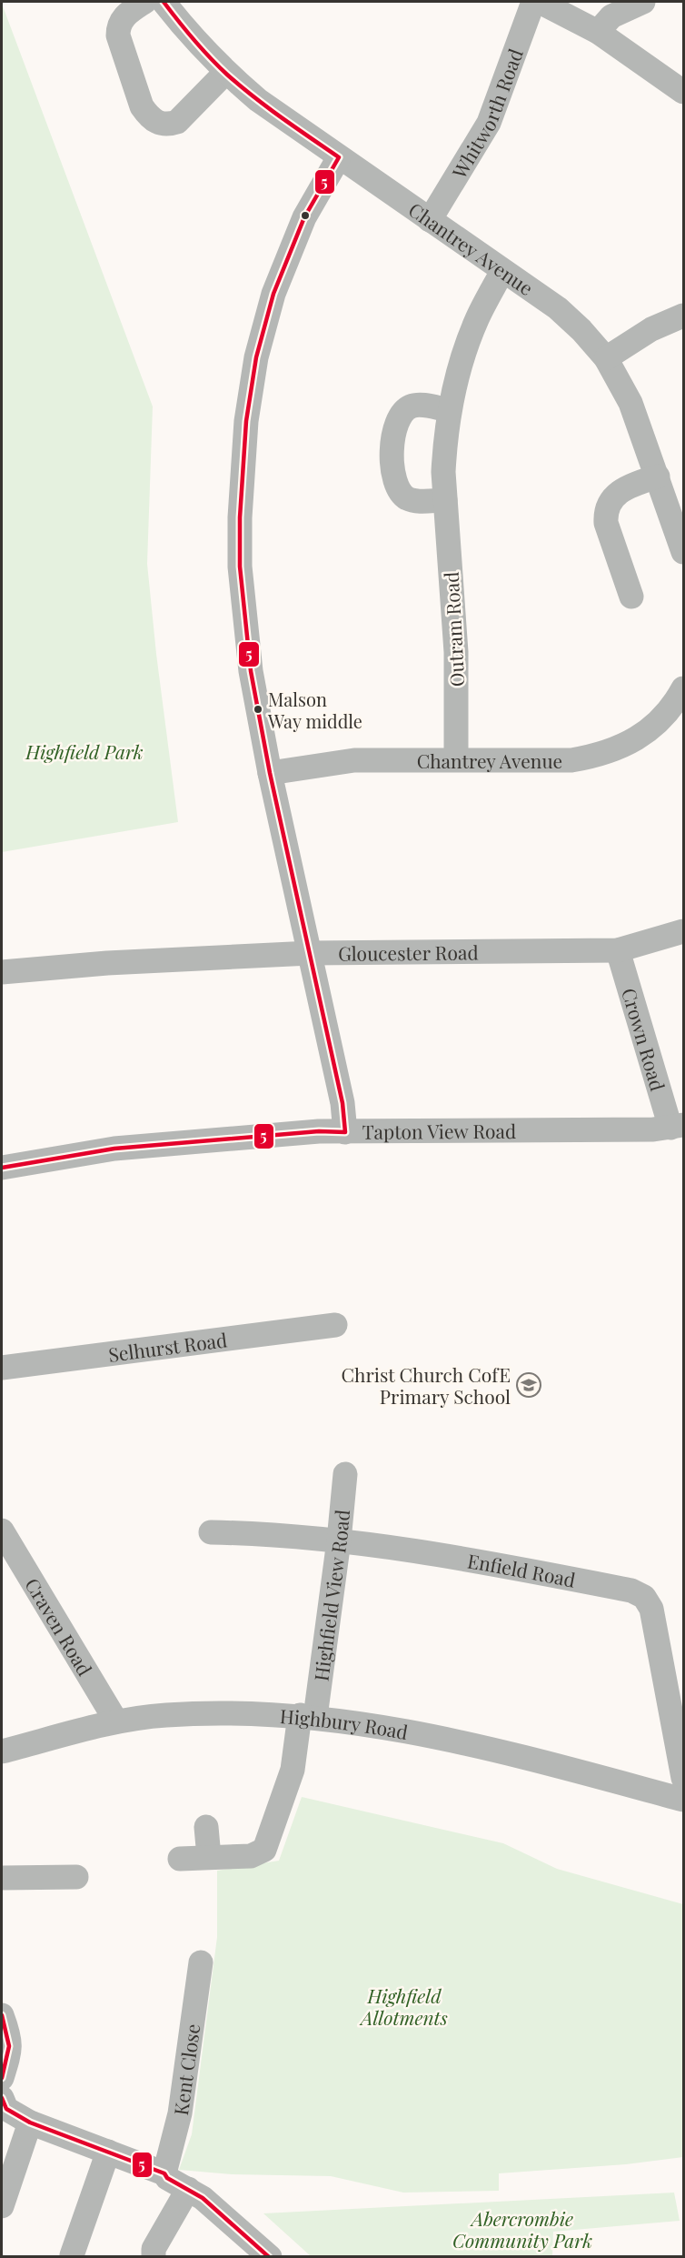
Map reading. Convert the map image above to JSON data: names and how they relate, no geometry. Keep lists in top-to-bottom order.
{
  "streets": {
    "street": [
      "Whitworth Road",
      "Chantrey Avenue",
      "Outram Road",
      "Gloucester Road",
      "Crown Road",
      "Tapton View Road",
      "Selhurst Road",
      "Enfield Road",
      "Highfield View Road",
      "Craven Road",
      "Highbury Road",
      "Kent Close"
    ]
  },
  "crossings": [
    ["Whitworth Road", "Chantrey Avenue"],
    ["Chantrey Avenue", "Outram Road"],
    ["Gloucester Road", "Crown Road"],
    ["Crown Road", "Tapton View Road"],
    ["Enfield Road", "Highfield View Road"],
    ["Highfield View Road", "Highbury Road"],
    ["Craven Road", "Highbury Road"]
  ],
  "parks": ["Highfield Park", "Highfield Allotments", "Abercrombie Community Park"],
  "places": {
    "other": ["Malson Way middle"],
    "school or university": ["Christ Church CofE Primary School"]
  },
  "lines": ["transit line 5"]
}
